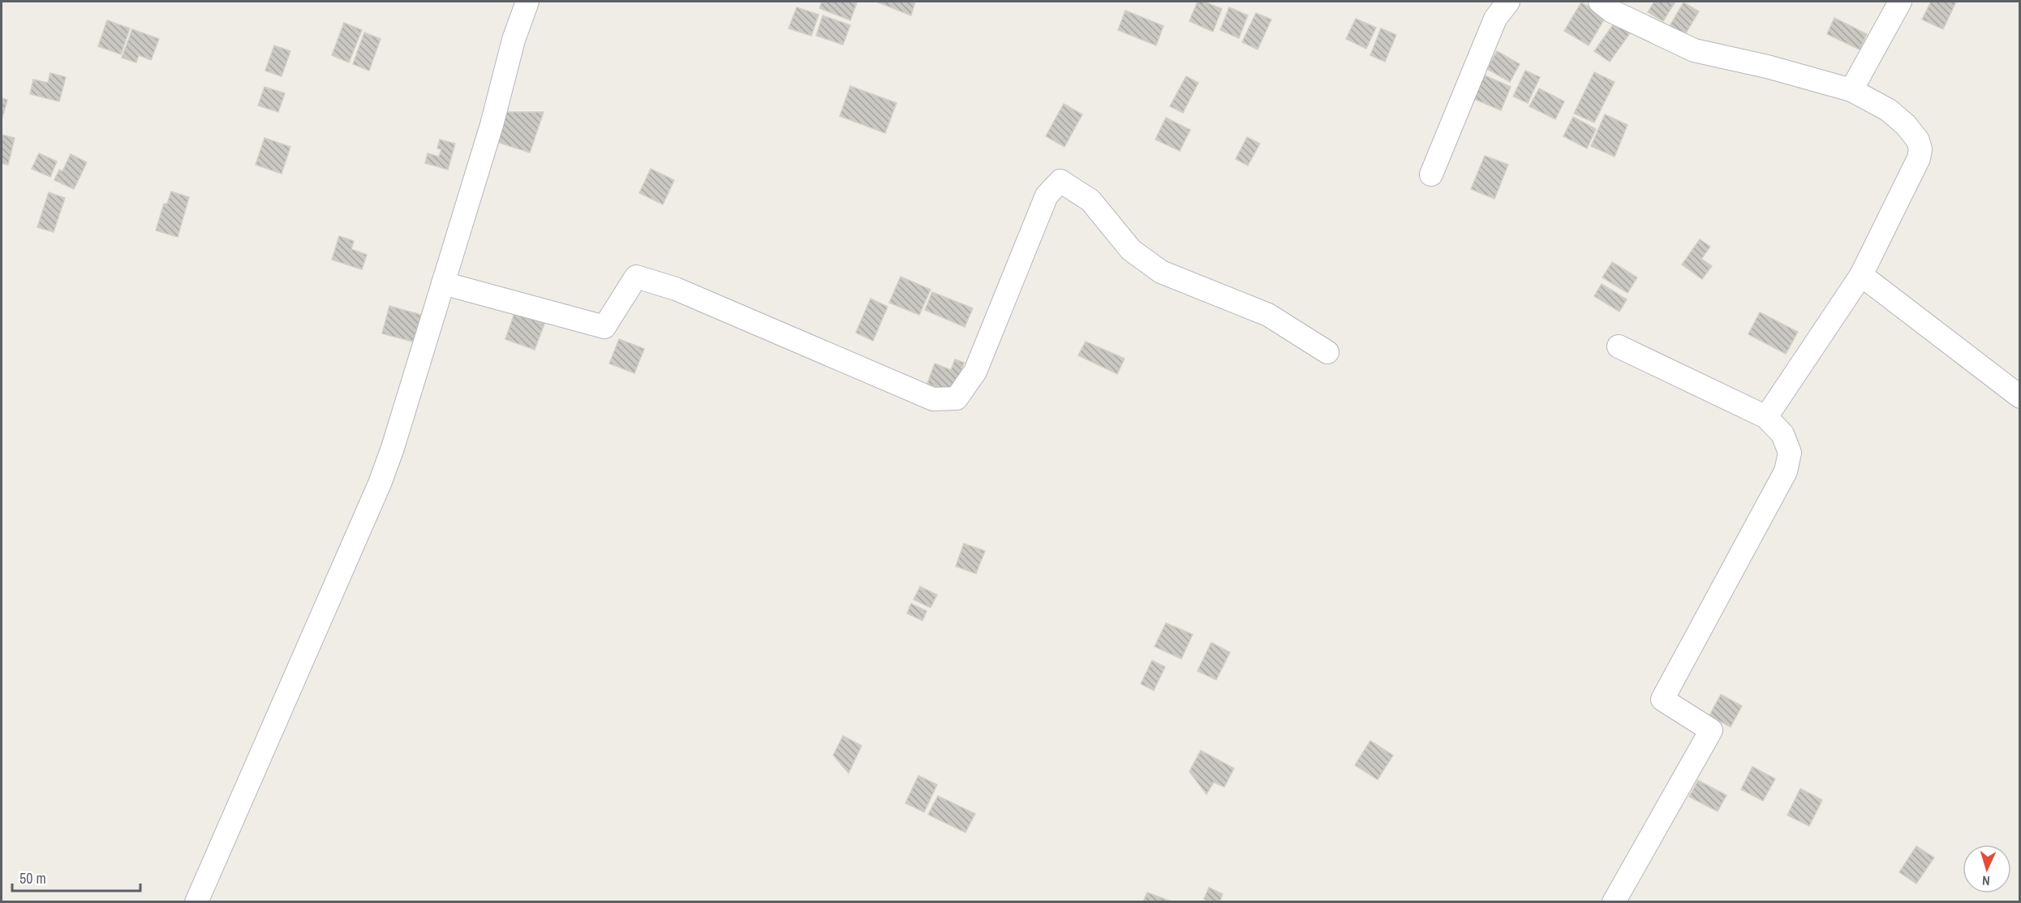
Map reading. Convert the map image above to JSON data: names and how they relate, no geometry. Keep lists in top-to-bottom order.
{
  "scale_bar": "50 m",
  "north": "bottom"
}
